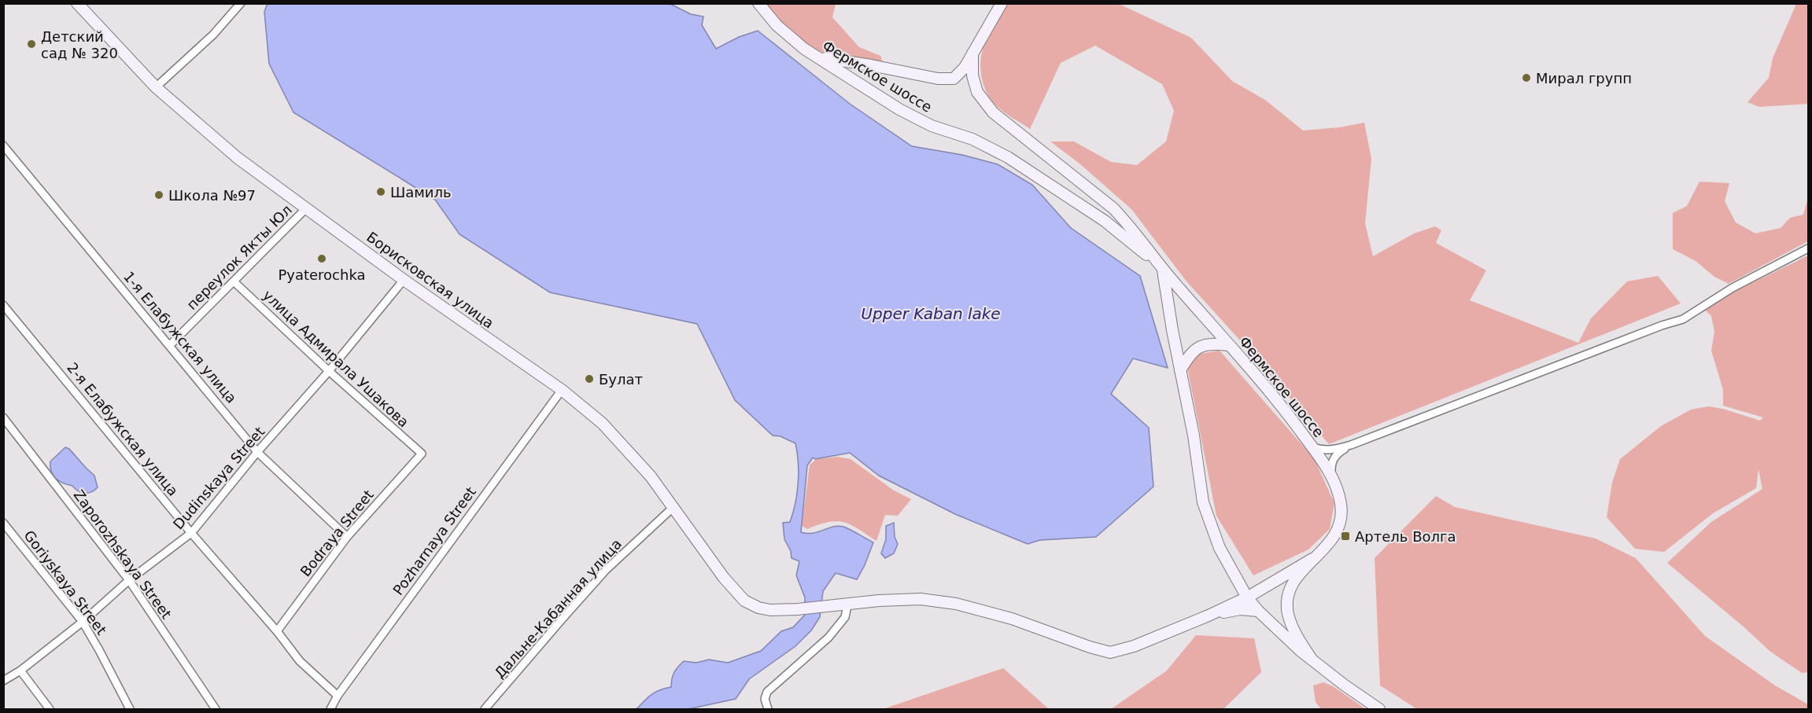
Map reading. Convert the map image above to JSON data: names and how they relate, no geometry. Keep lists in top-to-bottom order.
{
  "streets": {
    "street": [
      "Фермское шоссе",
      "переулок Якты Юл",
      "Борисковская улица",
      "1-я Елабужская улица",
      "улица Адмирала Ушакова",
      "2-я Елабужская улица",
      "Dudinskaya Street",
      "Bodraya Street",
      "Pozharnaya Street",
      "Zaporozhskaya Street",
      "Goriyskaya Street",
      "Дальне-Кабанная улица"
    ]
  },
  "crossings": [
    ["переулок Якты Юл", "Борисковская улица"],
    ["переулок Якты Юл", "1-я Елабужская улица"],
    ["переулок Якты Юл", "улица Адмирала Ушакова"],
    ["Борисковская улица", "Dudinskaya Street"],
    ["Борисковская улица", "Pozharnaya Street"],
    ["Борисковская улица", "Дальне-Кабанная улица"],
    ["1-я Елабужская улица", "Dudinskaya Street"],
    ["1-я Елабужская улица", "Bodraya Street"],
    ["улица Адмирала Ушакова", "Dudinskaya Street"],
    ["улица Адмирала Ушакова", "Bodraya Street"],
    ["2-я Елабужская улица", "Dudinskaya Street"],
    ["2-я Елабужская улица", "Bodraya Street"],
    ["2-я Елабужская улица", "Pozharnaya Street"],
    ["Dudinskaya Street", "Zaporozhskaya Street"],
    ["Dudinskaya Street", "Goriyskaya Street"]
  ],
  "water": ["Upper Kaban lake"],
  "places": {
    "other": [
      "Детский сад № 320",
      "Мирал групп",
      "Шамиль",
      "Школа №97",
      "Pyaterochka",
      "Булат"
    ],
    "transit": ["Артель Волга"]
  }
}
